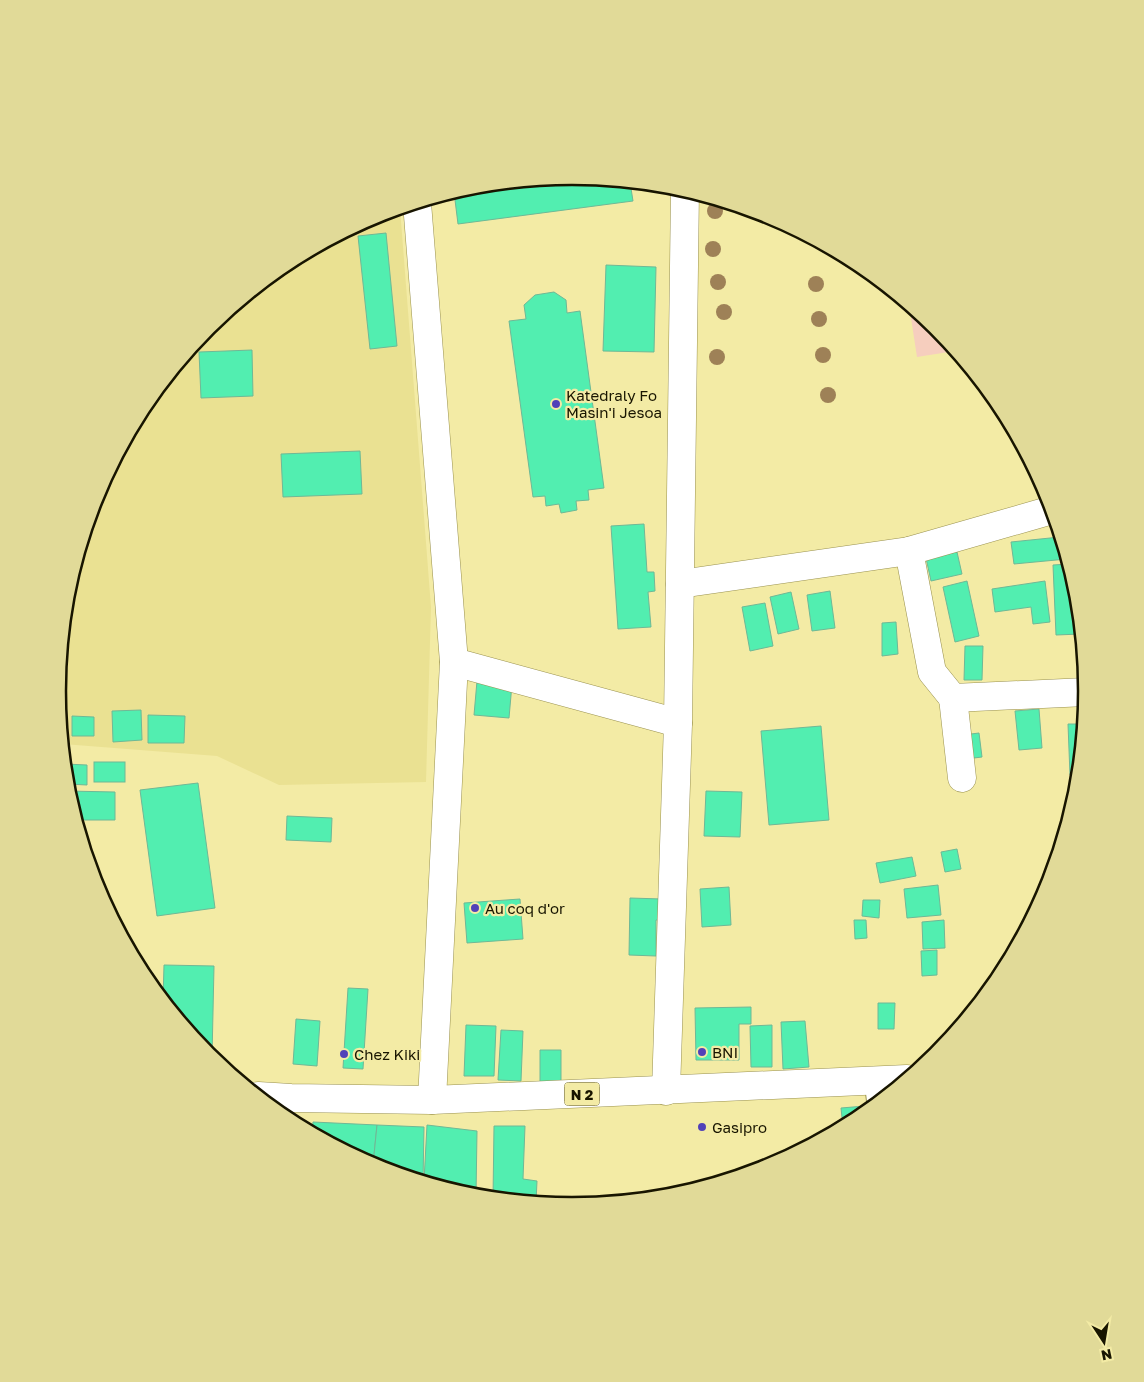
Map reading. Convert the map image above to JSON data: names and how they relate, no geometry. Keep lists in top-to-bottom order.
{
  "streets": {
    "street": ["N 2"]
  },
  "places": [
    "Katedraly Fo Masin'i Jesoa",
    "Au coq d'or",
    "BNI",
    "Chez Kiki",
    "Gasipro"
  ],
  "north": "bottom"
}
